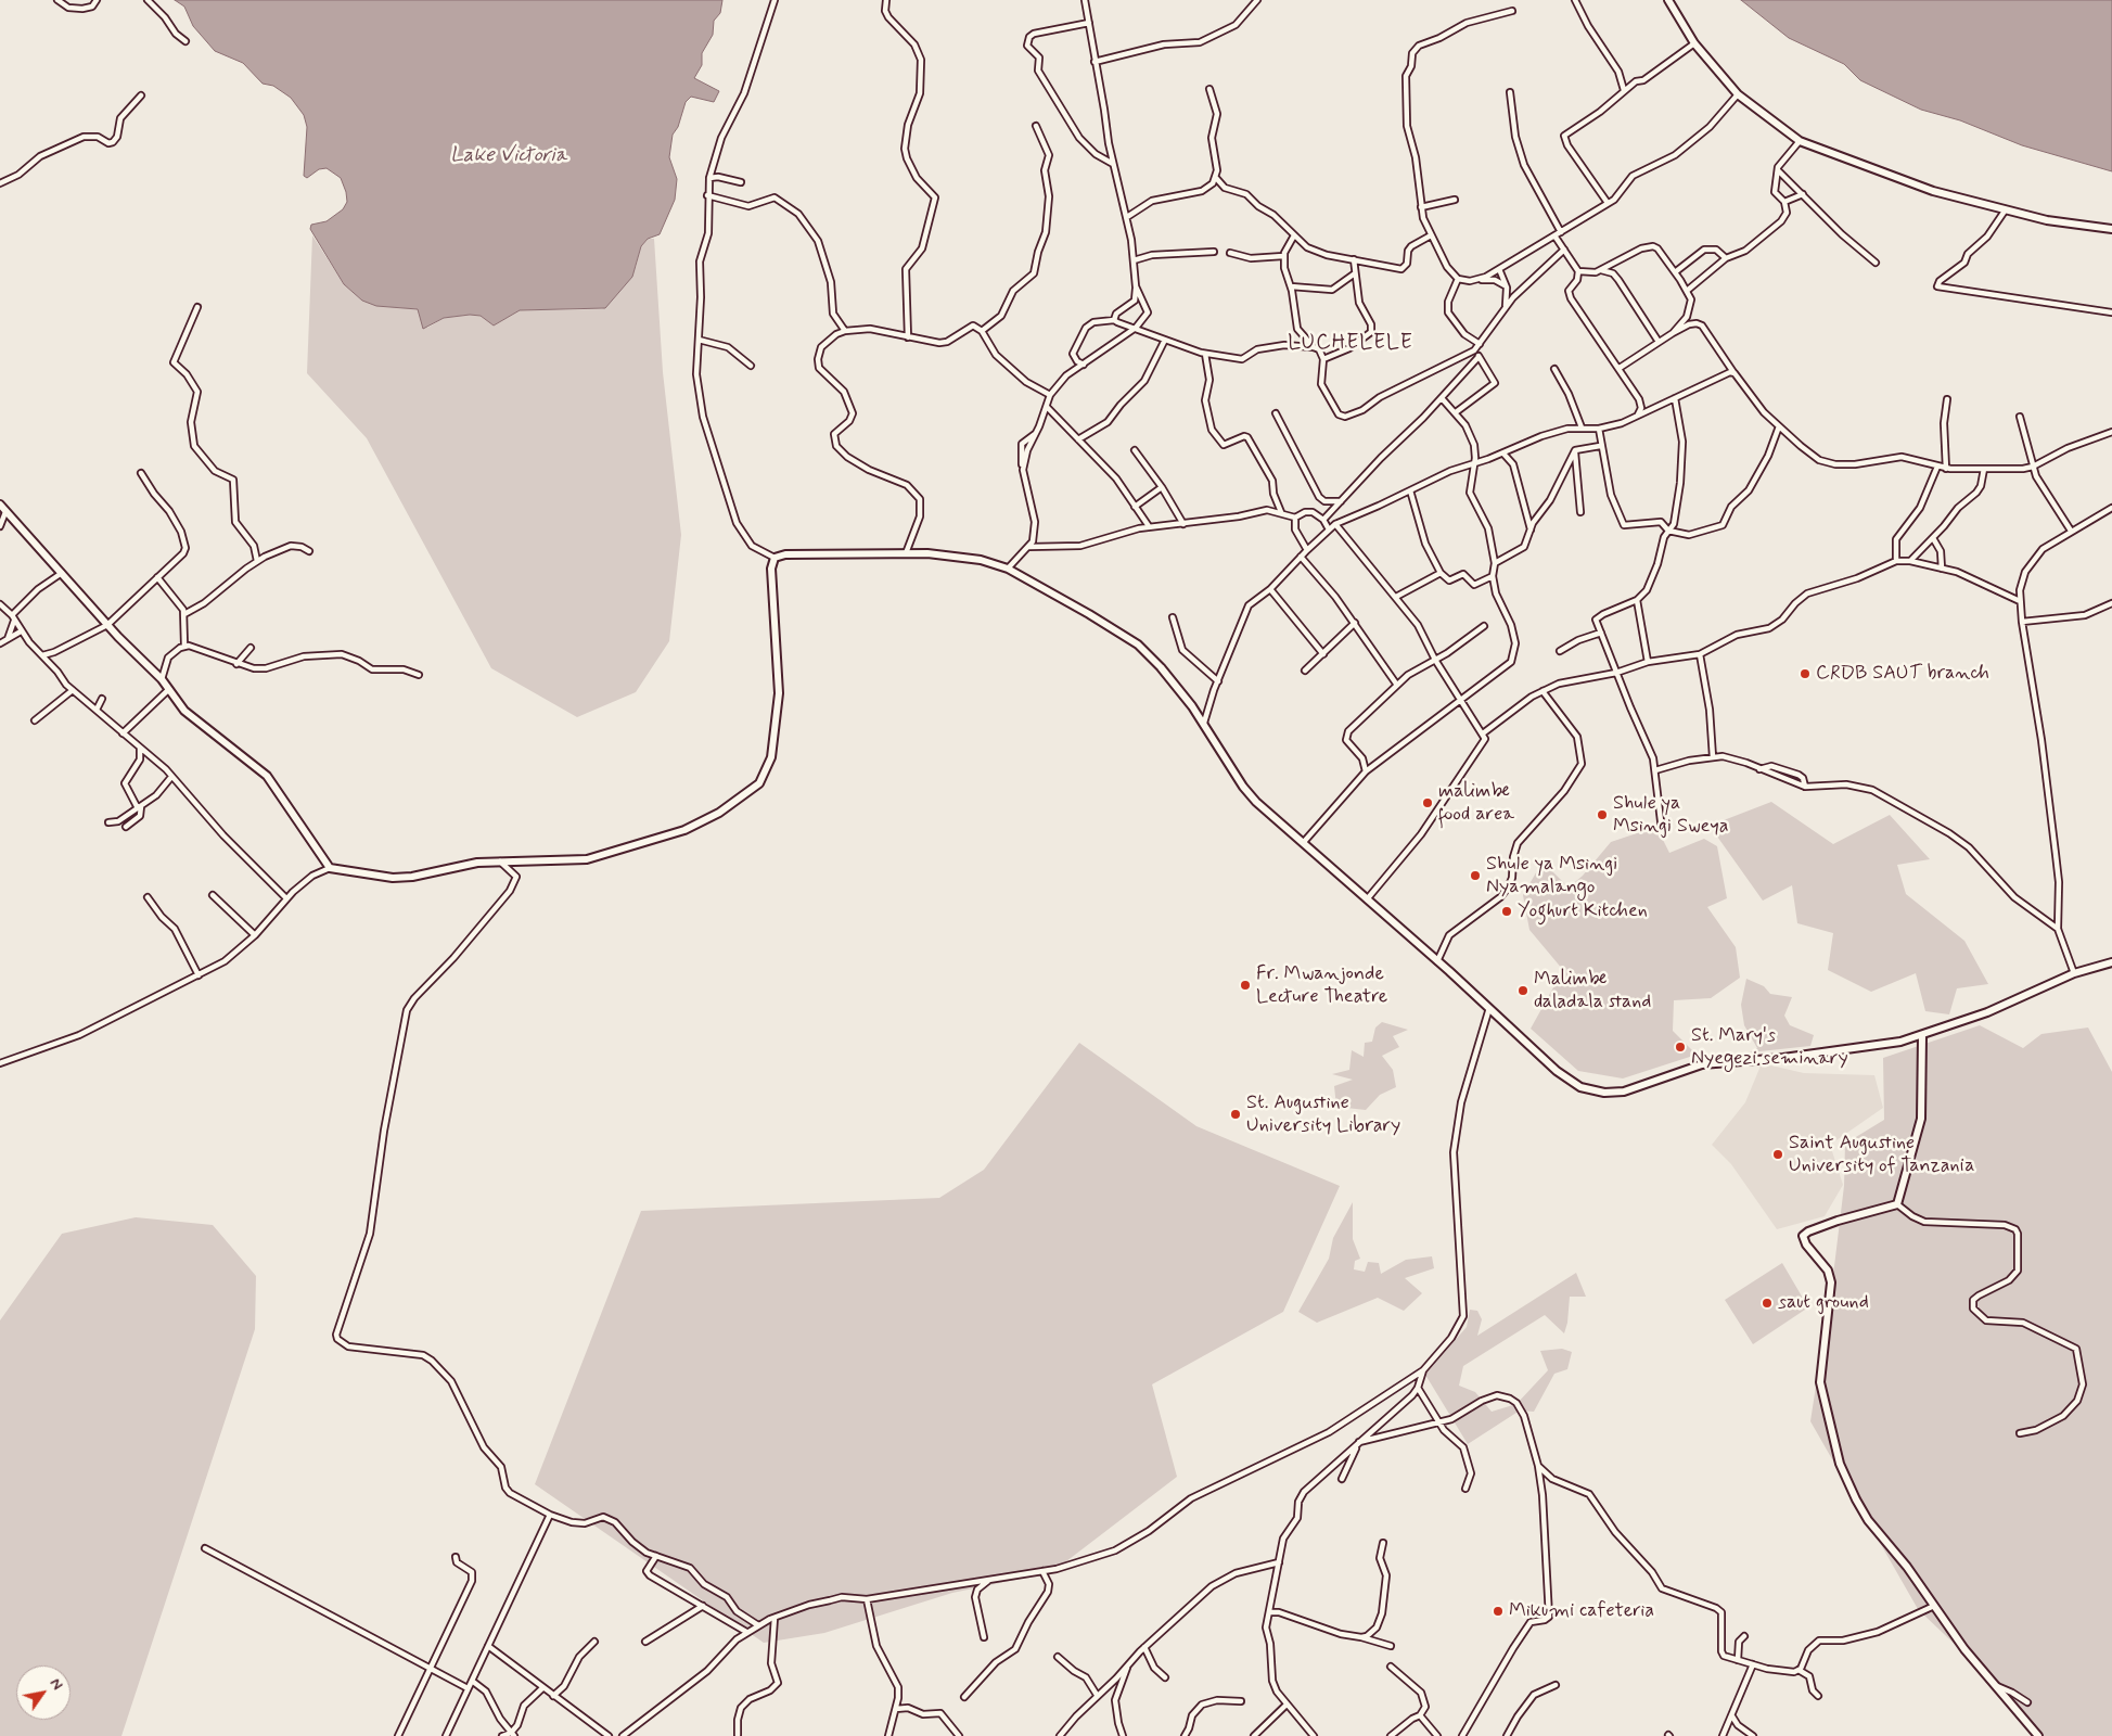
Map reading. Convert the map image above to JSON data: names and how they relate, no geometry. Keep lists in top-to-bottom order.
{
  "districts": ["LUCHELELE"],
  "water": ["Lake Victoria"],
  "places": [
    "CRDB SAUT branch",
    "malimbe food area",
    "Shule ya Msingi Sweya",
    "Shule ya Msingi Nyamalango",
    "Yoghurt Kitchen",
    "Fr. Mwanjonde Lecture Theatre",
    "Malimbe daladala stand",
    "St. Mary's Nyegezi seminary",
    "St. Augustine University Library",
    "Saint Augustine University of Tanzania",
    "saut ground",
    "Mikumi cafeteria"
  ],
  "north": "top right"
}
